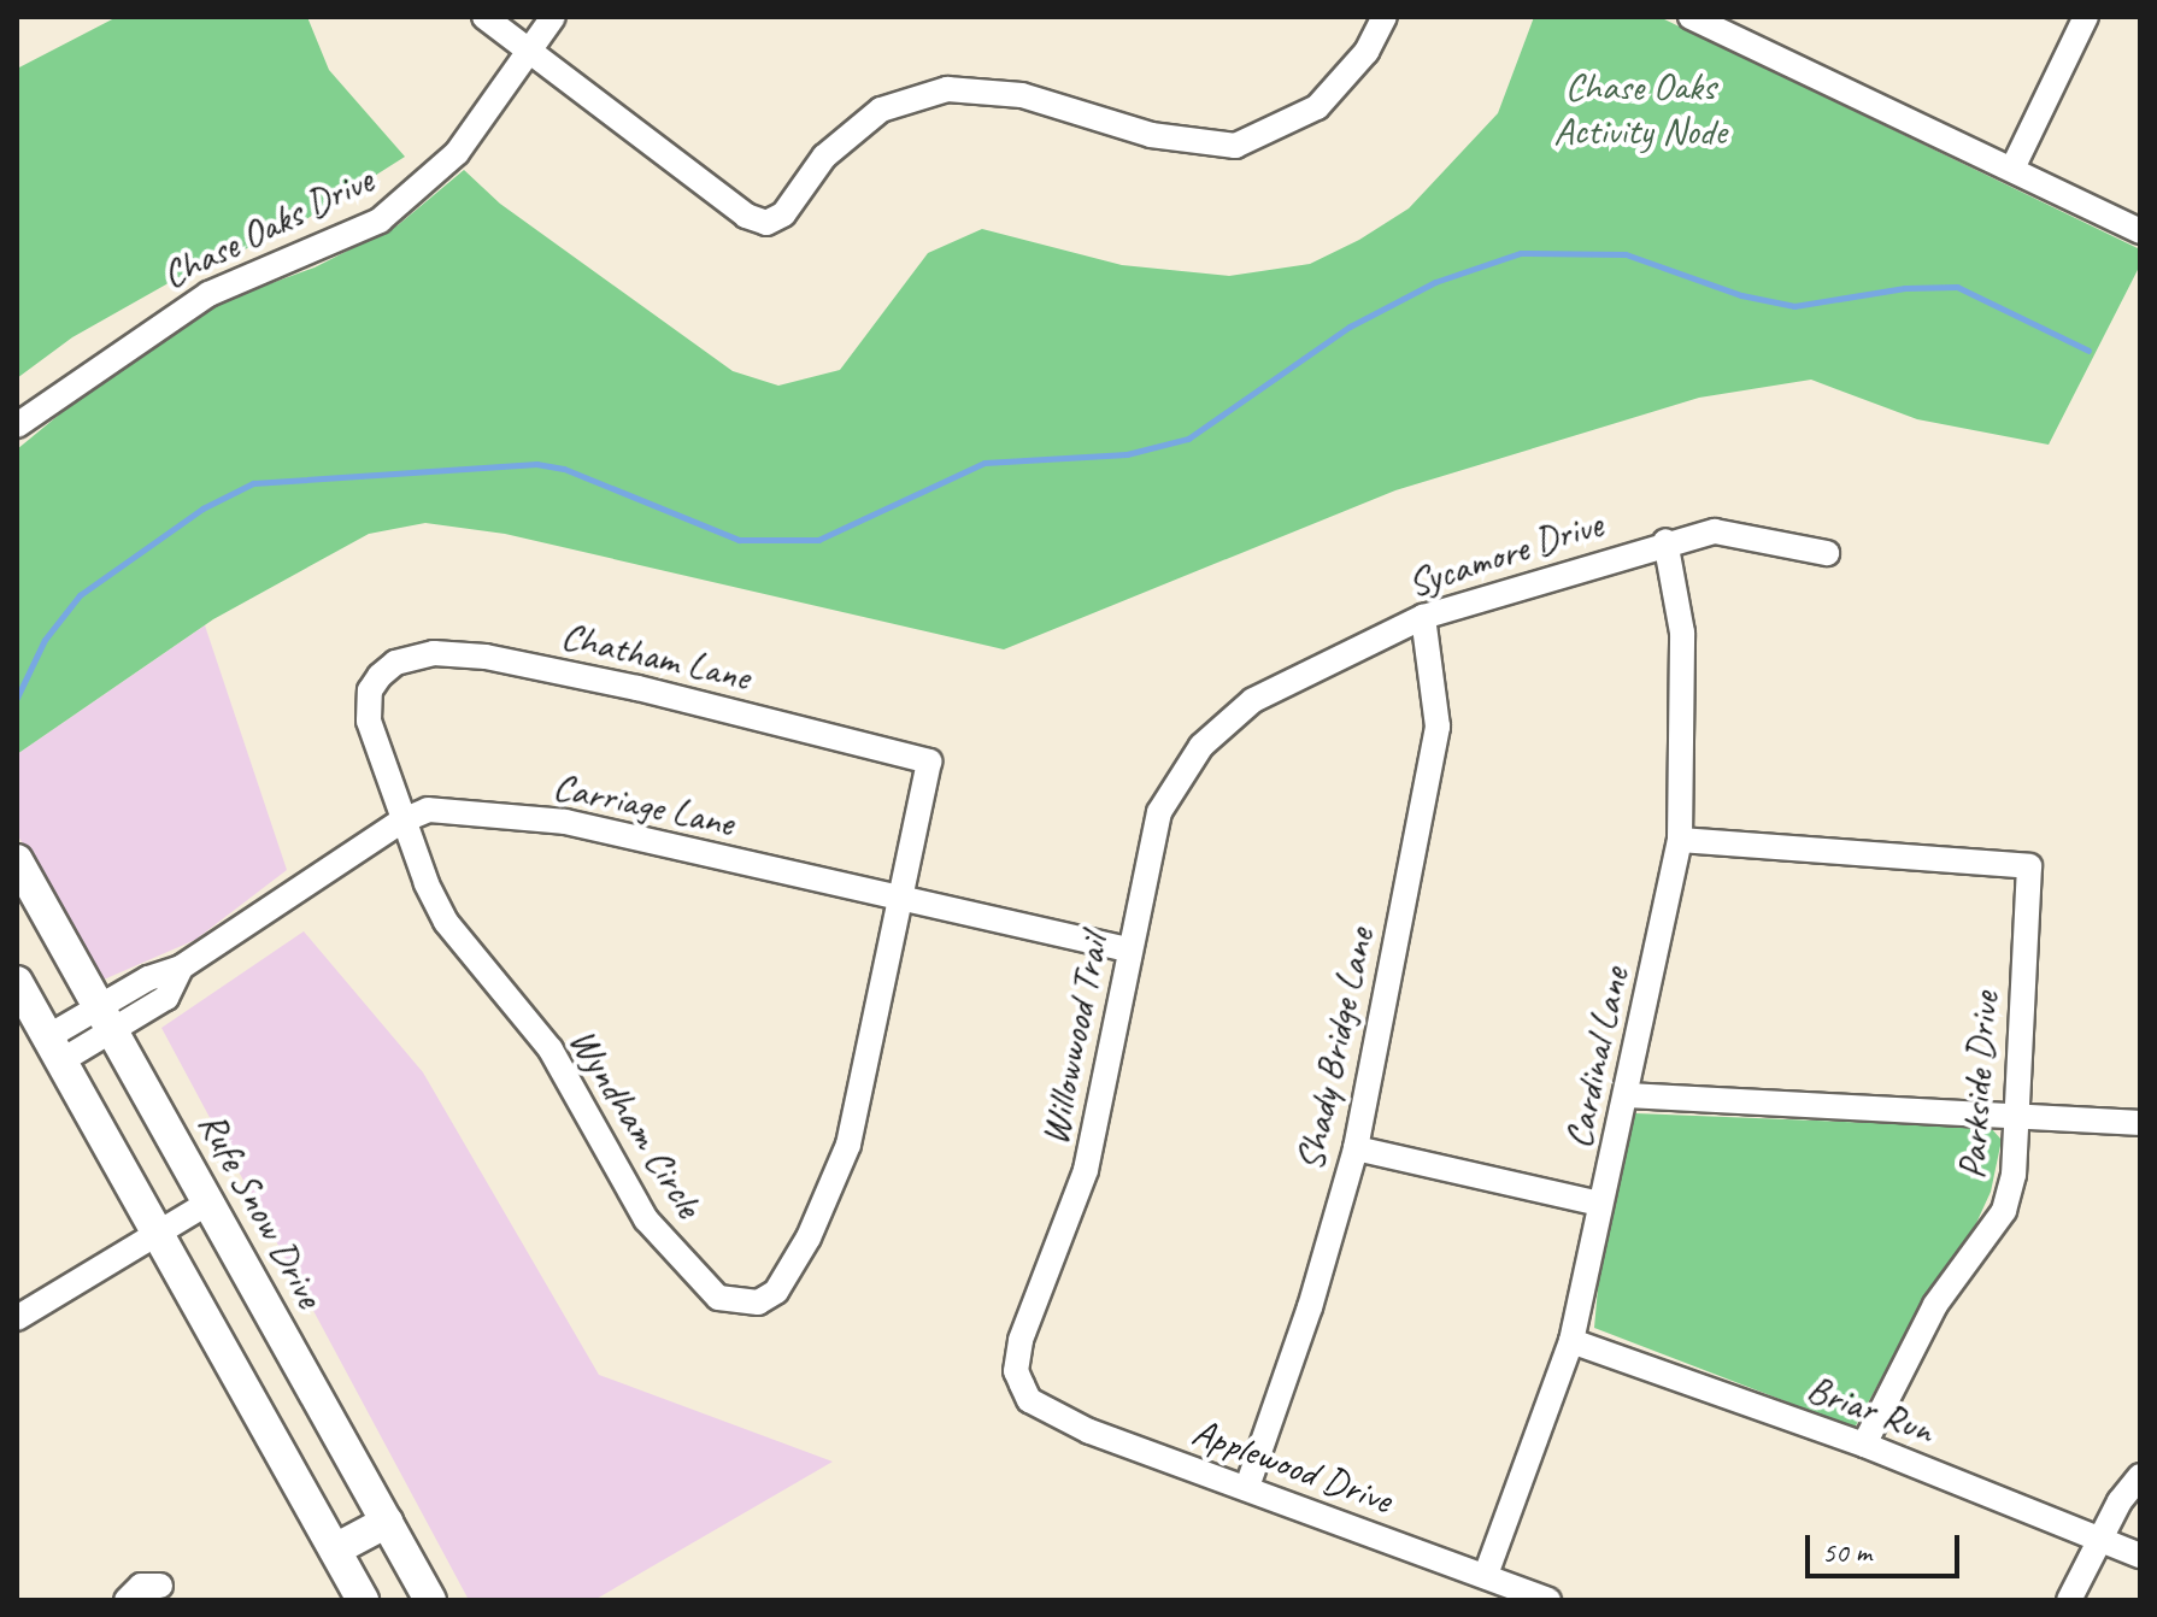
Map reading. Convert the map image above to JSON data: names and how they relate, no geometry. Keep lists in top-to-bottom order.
{
  "streets": {
    "main road": ["Rufe Snow Drive"],
    "street": [
      "Chase Oaks Drive",
      "Sycamore Drive",
      "Chatham Lane",
      "Carriage Lane",
      "Willowwood Trail",
      "Shady Bridge Lane",
      "Cardinal Lane",
      "Parkside Drive",
      "Wyndham Circle",
      "Briar Run",
      "Applewood Drive"
    ]
  },
  "crossings": [
    ["Sycamore Drive", "Willowwood Trail"],
    ["Sycamore Drive", "Shady Bridge Lane"],
    ["Sycamore Drive", "Cardinal Lane"],
    ["Chatham Lane", "Carriage Lane"],
    ["Chatham Lane", "Wyndham Circle"],
    ["Carriage Lane", "Willowwood Trail"],
    ["Carriage Lane", "Wyndham Circle"],
    ["Carriage Lane", "Rufe Snow Drive"],
    ["Willowwood Trail", "Applewood Drive"],
    ["Shady Bridge Lane", "Applewood Drive"],
    ["Cardinal Lane", "Parkside Drive"],
    ["Cardinal Lane", "Briar Run"],
    ["Cardinal Lane", "Applewood Drive"],
    ["Parkside Drive", "Briar Run"]
  ],
  "parks": ["Chase Oaks Activity Node"],
  "scale_bar": "50 m"
}
